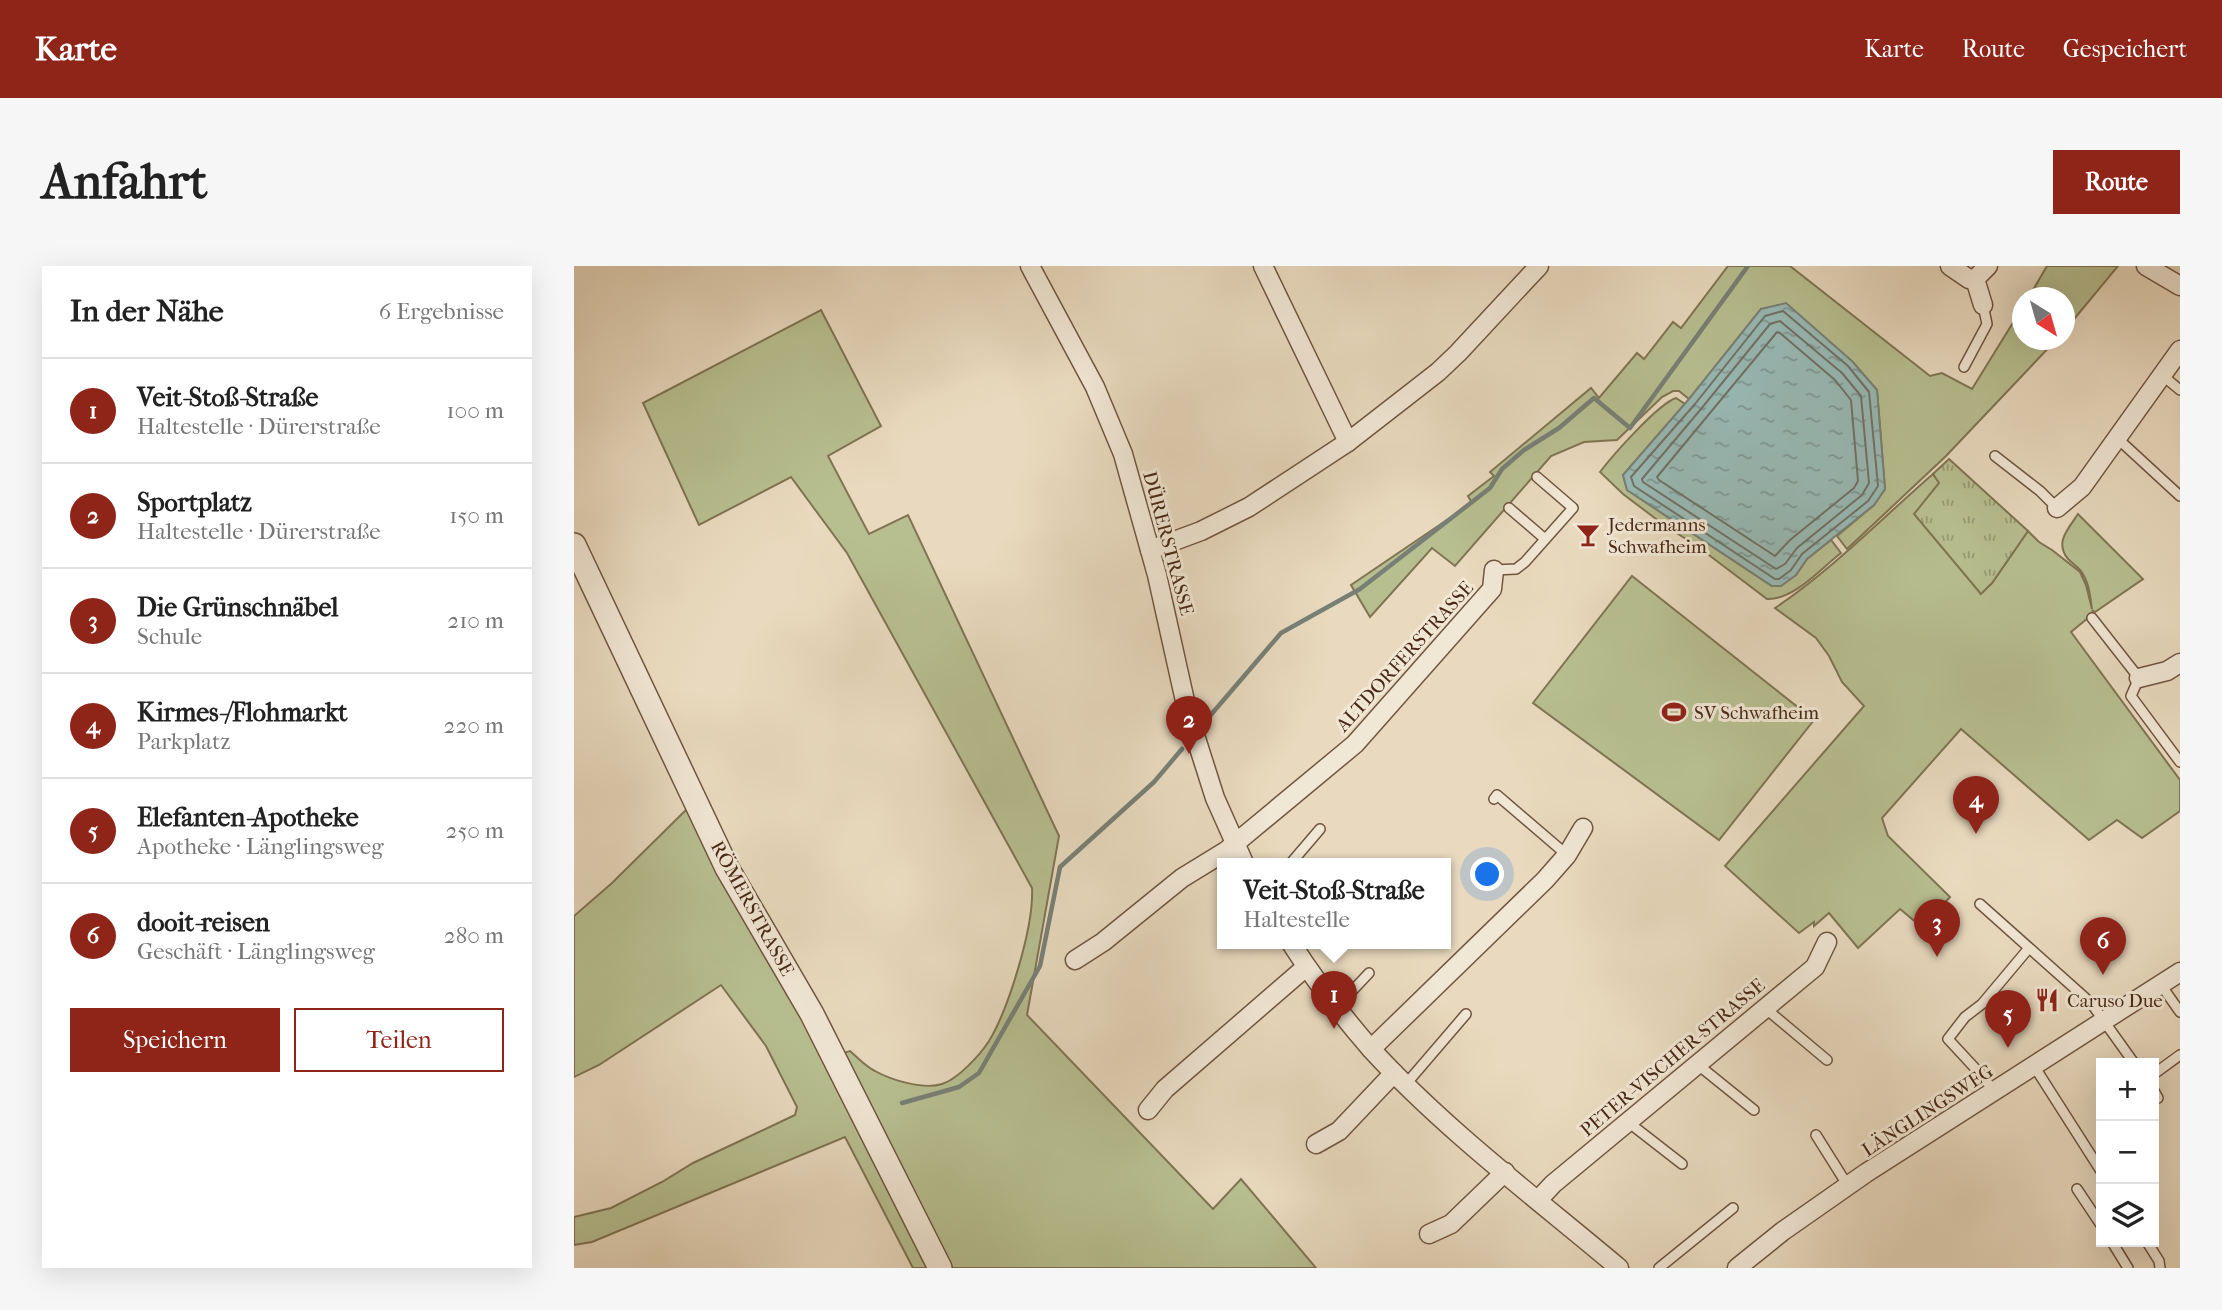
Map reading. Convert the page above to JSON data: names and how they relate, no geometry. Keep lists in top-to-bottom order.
{
  "streets": {
    "street": [
      "DÜRERSTRASSE",
      "ALTDORFERSTRASSE",
      "RÖMERSTRASSE",
      "PETER-VISCHER-STRASSE",
      "LÄNGLINGSWEG"
    ]
  },
  "crossings": [
    ["DÜRERSTRASSE", "ALTDORFERSTRASSE"]
  ],
  "places": {
    "bar": ["Jedermanns Schwafheim"],
    "sports": ["SV Schwafheim"],
    "restaurant": ["Caruso Due"]
  },
  "north": "bottom right",
  "page": {
    "header": "Karte",
    "nav": ["Karte", "Route", "Gespeichert"],
    "buttons": [
      "Route",
      ["Speichern", "Teilen"]
    ],
    "title": "Anfahrt",
    "heading": ["In der Nähe", "6 Ergebnisse"],
    "list": [
      {
        "mark": "1",
        "name": "Veit-Stoß-Straße",
        "note": "Haltestelle · Dürerstraße",
        "value": "100 m"
      },
      {
        "mark": "2",
        "name": "Sportplatz",
        "note": "Haltestelle · Dürerstraße",
        "value": "150 m"
      },
      {
        "mark": "3",
        "name": "Die Grünschnäbel",
        "note": "Schule",
        "value": "210 m"
      },
      {
        "mark": "4",
        "name": "Kirmes-/Flohmarkt",
        "note": "Parkplatz",
        "value": "220 m"
      },
      {
        "mark": "5",
        "name": "Elefanten-Apotheke",
        "note": "Apotheke · Länglingsweg",
        "value": "250 m"
      },
      {
        "mark": "6",
        "name": "dooit-reisen",
        "note": "Geschäft · Länglingsweg",
        "value": "280 m"
      }
    ],
    "pins": [
      "2",
      "4",
      "3",
      "6",
      "1",
      "5"
    ],
    "popup": ["Veit-Stoß-Straße", "Haltestelle"],
    "map_buttons": ["+", "−"]
  }
}
